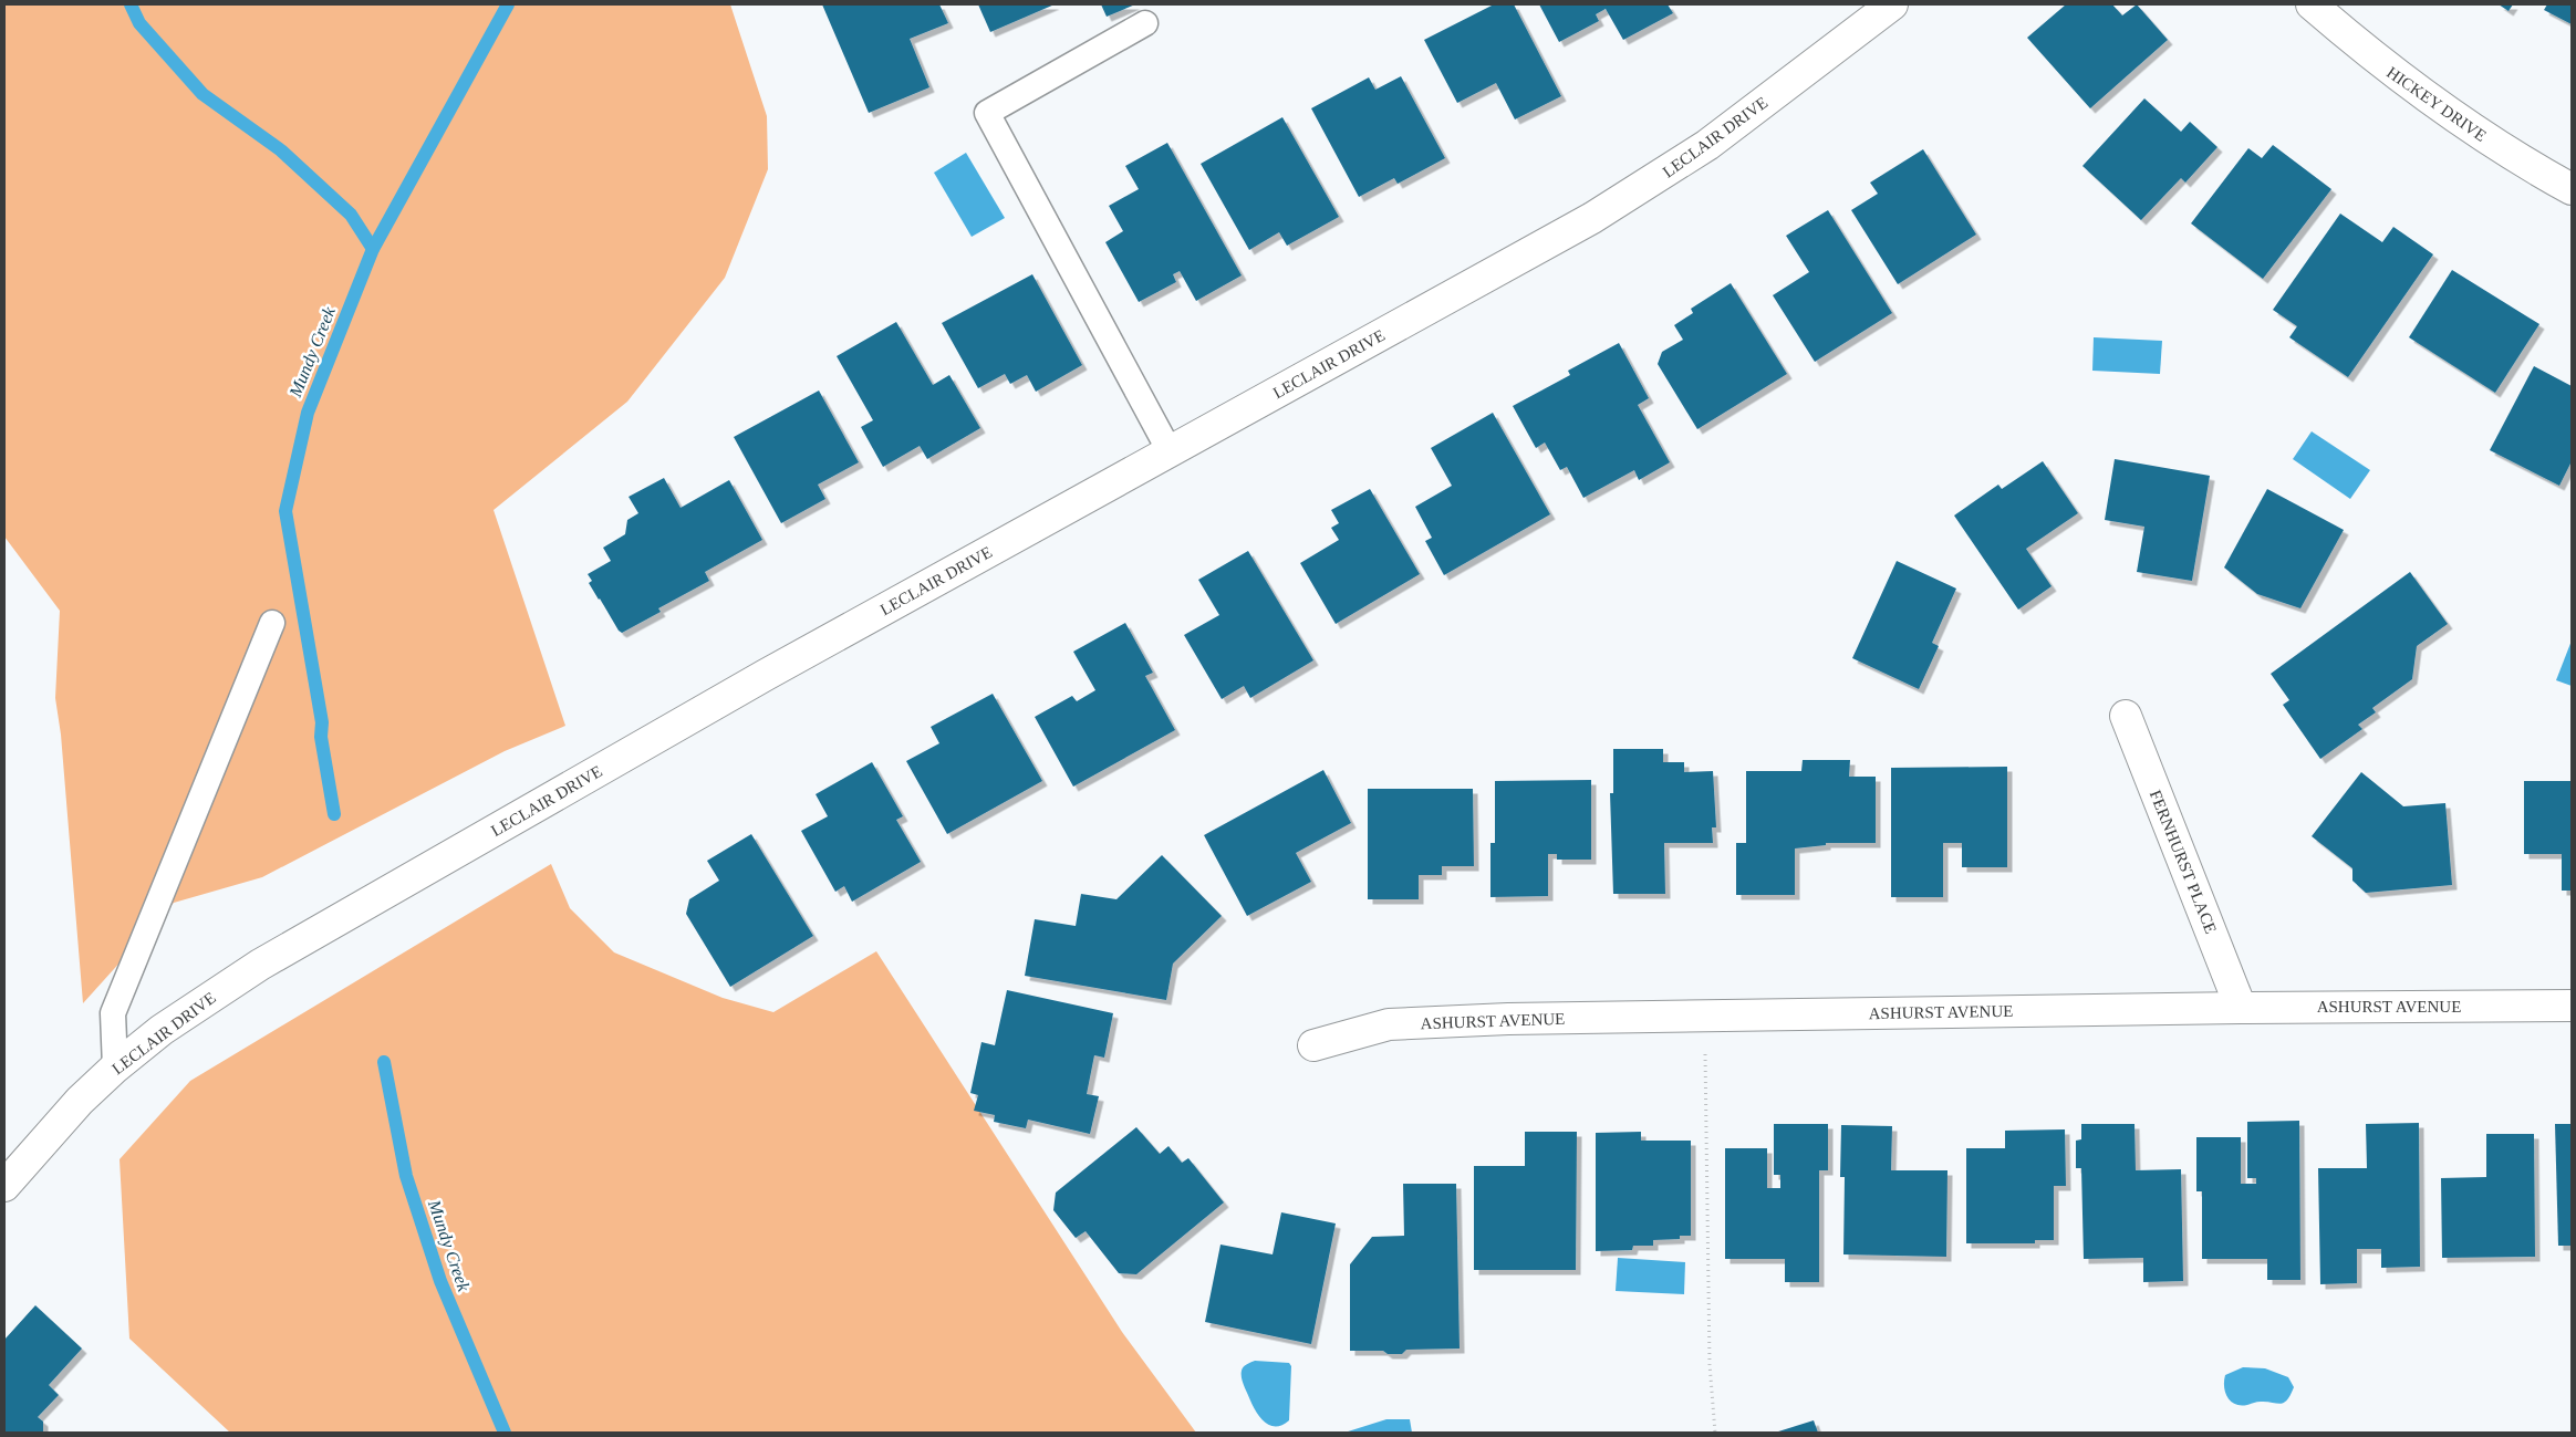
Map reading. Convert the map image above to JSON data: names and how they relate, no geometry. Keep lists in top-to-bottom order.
{
  "streets": {
    "street": [
      "HICKEY DRIVE",
      "LECLAIR DRIVE",
      "FERNHURST PLACE",
      "ASHURST AVENUE"
    ]
  },
  "crossings": [
    ["FERNHURST PLACE", "ASHURST AVENUE"]
  ],
  "water": ["Mundy Creek"]
}
